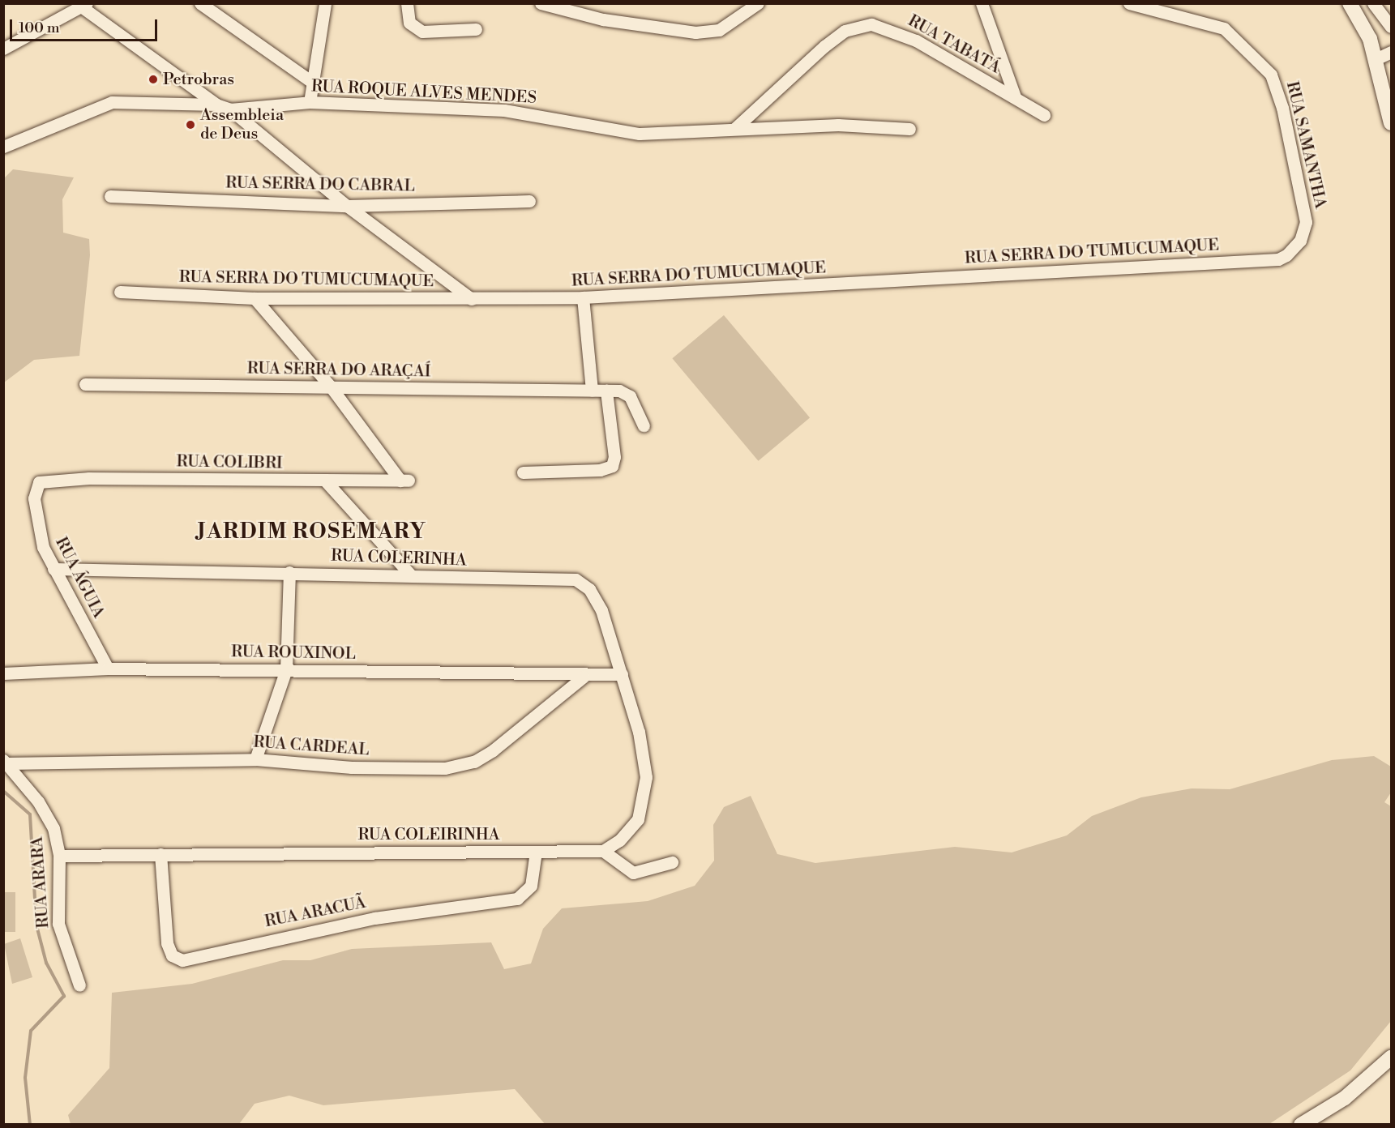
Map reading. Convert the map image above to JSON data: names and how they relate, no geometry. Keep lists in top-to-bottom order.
{
  "streets": {
    "street": [
      "RUA TABATÁ",
      "RUA ROQUE ALVES MENDES",
      "RUA SAMANTHA",
      "RUA SERRA DO CABRAL",
      "RUA SERRA DO TUMUCUMAQUE",
      "RUA SERRA DO ARAÇAÍ",
      "RUA COLIBRI",
      "RUA COLERINHA",
      "RUA ÁGUIA",
      "RUA ROUXINOL",
      "RUA CARDEAL",
      "RUA COLEIRINHA",
      "RUA ARARA",
      "RUA ARACUÃ"
    ]
  },
  "crossings": [
    ["RUA TABATÁ", "RUA ROQUE ALVES MENDES"],
    ["RUA SAMANTHA", "RUA SERRA DO TUMUCUMAQUE"],
    ["RUA SERRA DO ARAÇAÍ", "RUA COLIBRI"],
    ["RUA COLIBRI", "RUA ÁGUIA"],
    ["RUA COLERINHA", "RUA ÁGUIA"],
    ["RUA COLERINHA", "RUA ROUXINOL"],
    ["RUA ÁGUIA", "RUA ROUXINOL"],
    ["RUA ROUXINOL", "RUA CARDEAL"],
    ["RUA CARDEAL", "RUA ARARA"],
    ["RUA COLEIRINHA", "RUA ARARA"],
    ["RUA COLEIRINHA", "RUA ARACUÃ"]
  ],
  "districts": ["JARDIM ROSEMARY"],
  "places": ["Petrobras", "Assembleia de Deus"],
  "scale_bar": "100 m"
}
